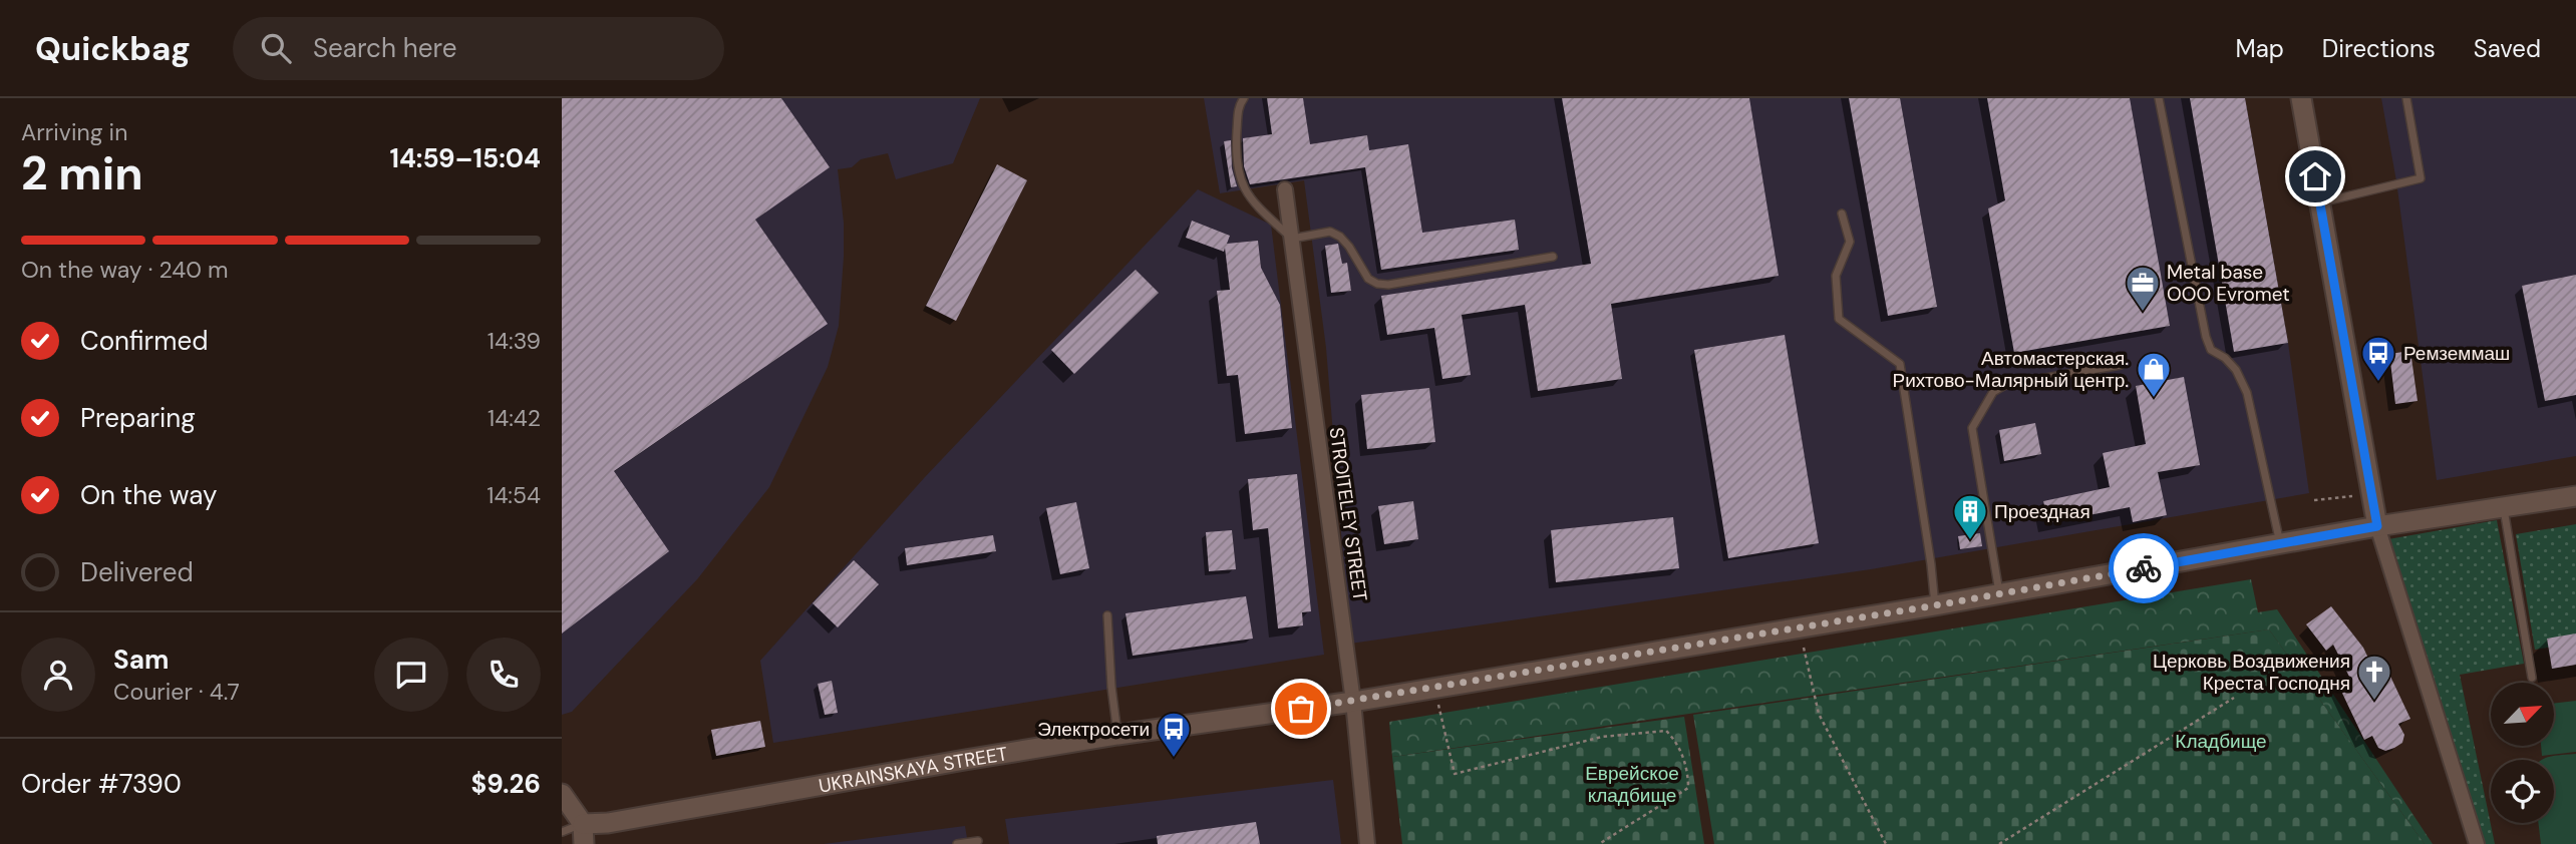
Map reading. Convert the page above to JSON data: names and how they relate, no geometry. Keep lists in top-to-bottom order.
{
  "streets": {
    "street": ["STROITELEY STREET", "UKRAINSKAYA STREET"]
  },
  "crossings": [
    ["STROITELEY STREET", "UKRAINSKAYA STREET"]
  ],
  "parks": ["Кладбище", "Еврейское кладбище"],
  "places": {
    "office": ["Metal base OOO Evromet"],
    "bus stop": ["Ремземмаш", "Электросети"],
    "shop": ["Автомастерская. Рихтово-Малярный центр."],
    "building": ["Проездная"],
    "church": ["Церковь Воздвижения Креста Господня"]
  },
  "north": "top right",
  "page": {
    "header": "Quickbag",
    "search": "Search here",
    "nav": ["Map", "Directions", "Saved"],
    "heading": ["2 min", "Arriving in", "14:59–15:04"],
    "panel": [
      "Sam",
      "Courier · 4.7",
      "Order #7390",
      "$9.26"
    ],
    "bar": "On the way · 240 m",
    "list": [
      ["Confirmed", "14:39"],
      ["Preparing", "14:42"],
      ["On the way", "14:54"],
      "Delivered"
    ]
  }
}
